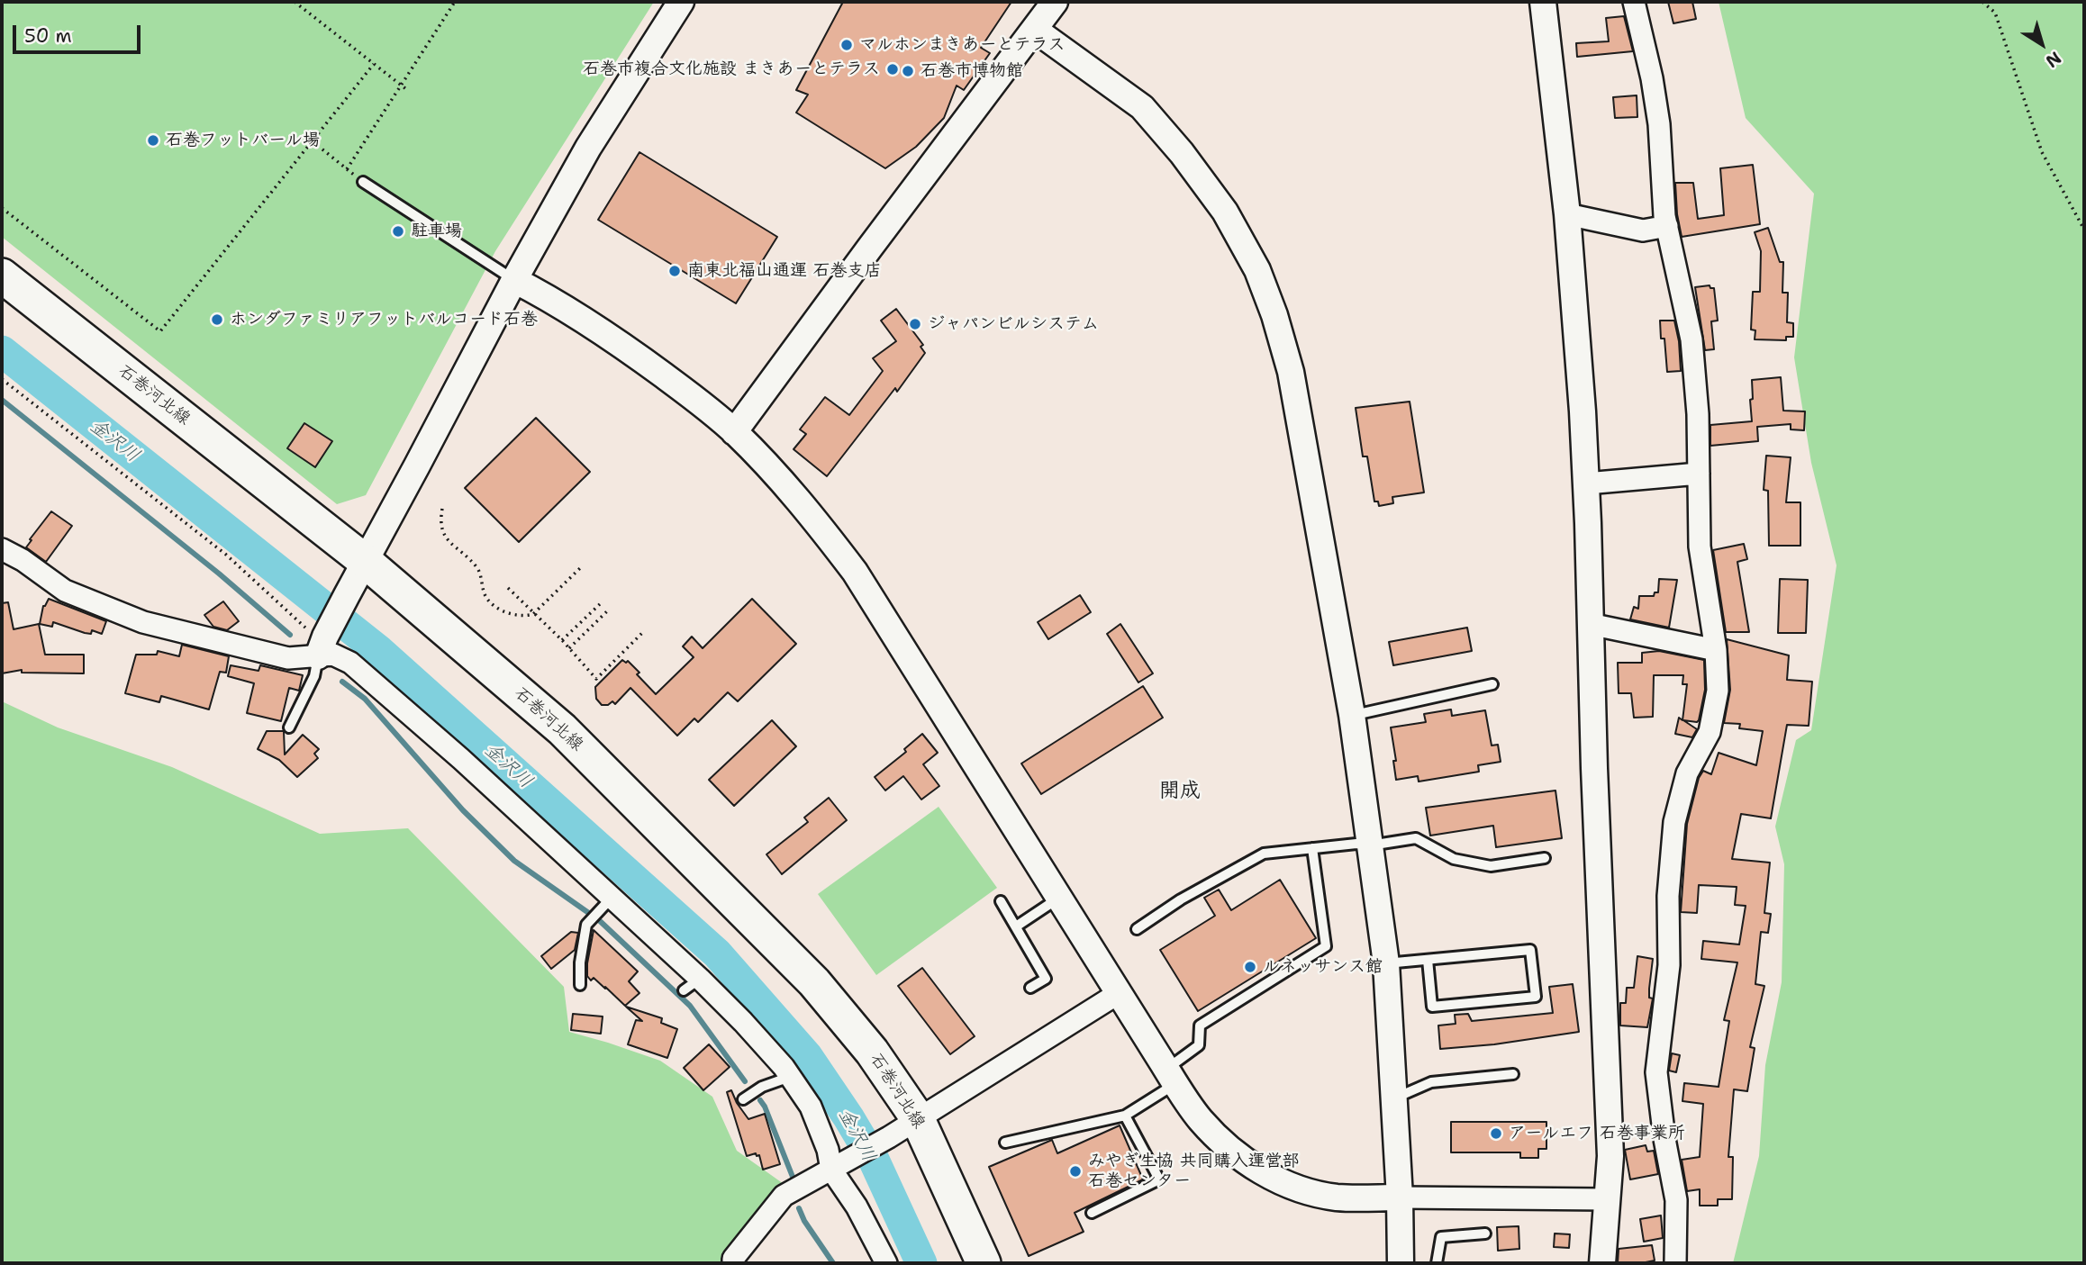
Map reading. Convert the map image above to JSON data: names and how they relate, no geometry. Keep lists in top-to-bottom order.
{
  "streets": {
    "main road": ["石巻河北線"]
  },
  "districts": ["開成"],
  "water": ["金沢川"],
  "places": [
    "マルホンまきあーとテラス",
    "石巻市複合文化施設 まきあーとテラス",
    "石巻市博物館",
    "石巻フットバール場",
    "駐車場",
    "南東北福山通運 石巻支店",
    "ホンダファミリアフットバルコード石巻",
    "ジャパンビルシステム",
    "ルネッサンス館",
    "アールエフ 石巻事業所",
    "みやぎ生協 共同購入運営部 石巻センター"
  ],
  "scale_bar": "50 m",
  "north": "bottom right"
}
